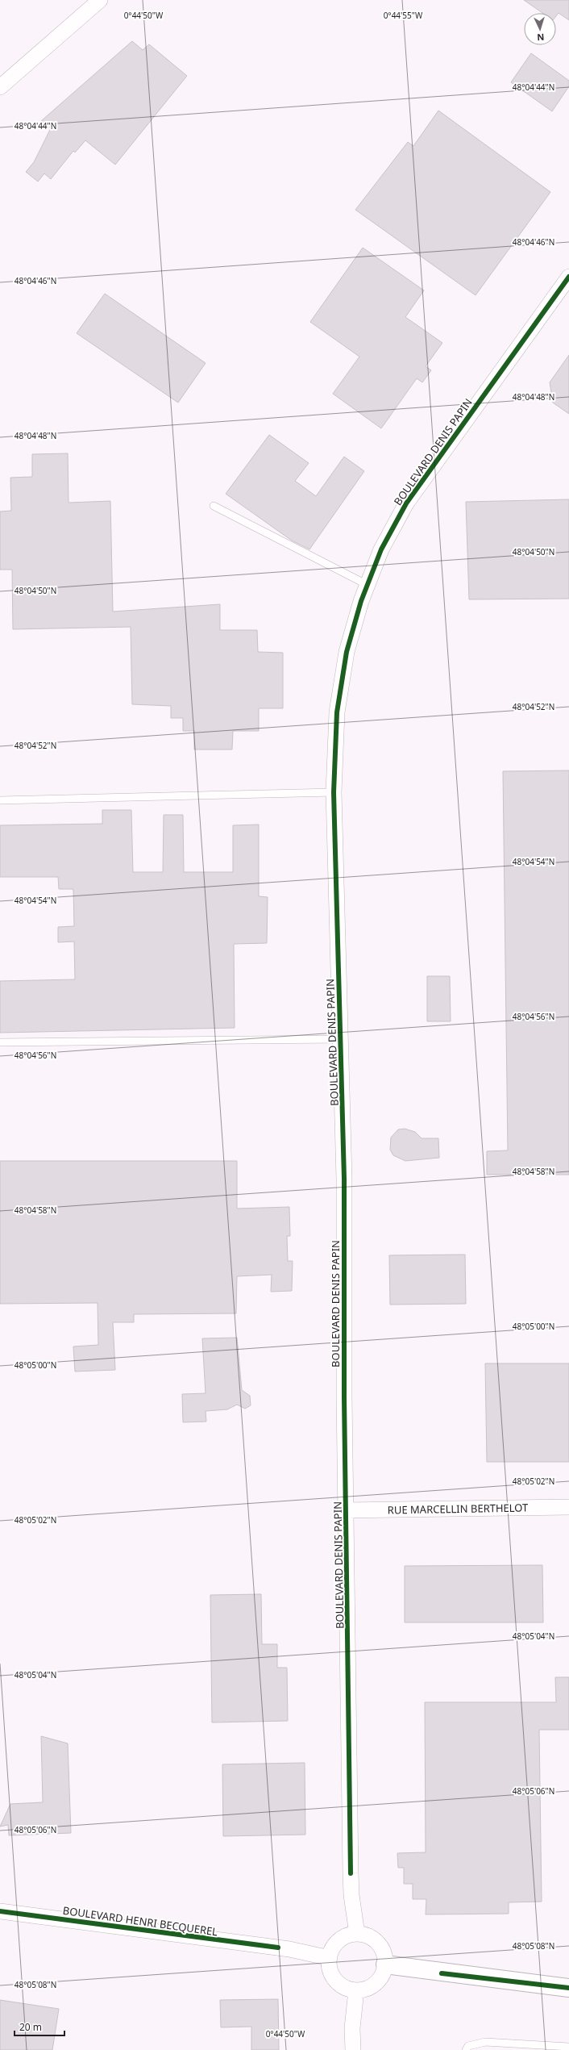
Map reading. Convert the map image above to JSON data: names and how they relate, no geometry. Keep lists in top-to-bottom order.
{
  "streets": {
    "street": ["BOULEVARD DENIS PAPIN", "RUE MARCELLIN BERTHELOT", "BOULEVARD HENRI BECQUEREL"]
  },
  "crossings": [
    ["BOULEVARD DENIS PAPIN", "RUE MARCELLIN BERTHELOT"],
    ["BOULEVARD DENIS PAPIN", "BOULEVARD HENRI BECQUEREL"]
  ],
  "scale_bar": "20 m",
  "north": "bottom",
  "coordinates": [
    "0°44'50\"W",
    "0°44'55\"W",
    "48°04'44\"N",
    "48°04'46\"N",
    "48°04'48\"N",
    "48°04'50\"N",
    "48°04'52\"N",
    "48°04'54\"N",
    "48°04'56\"N",
    "48°04'58\"N",
    "48°05'00\"N",
    "48°05'02\"N",
    "48°05'04\"N",
    "48°05'06\"N",
    "48°05'08\"N"
  ]
}
